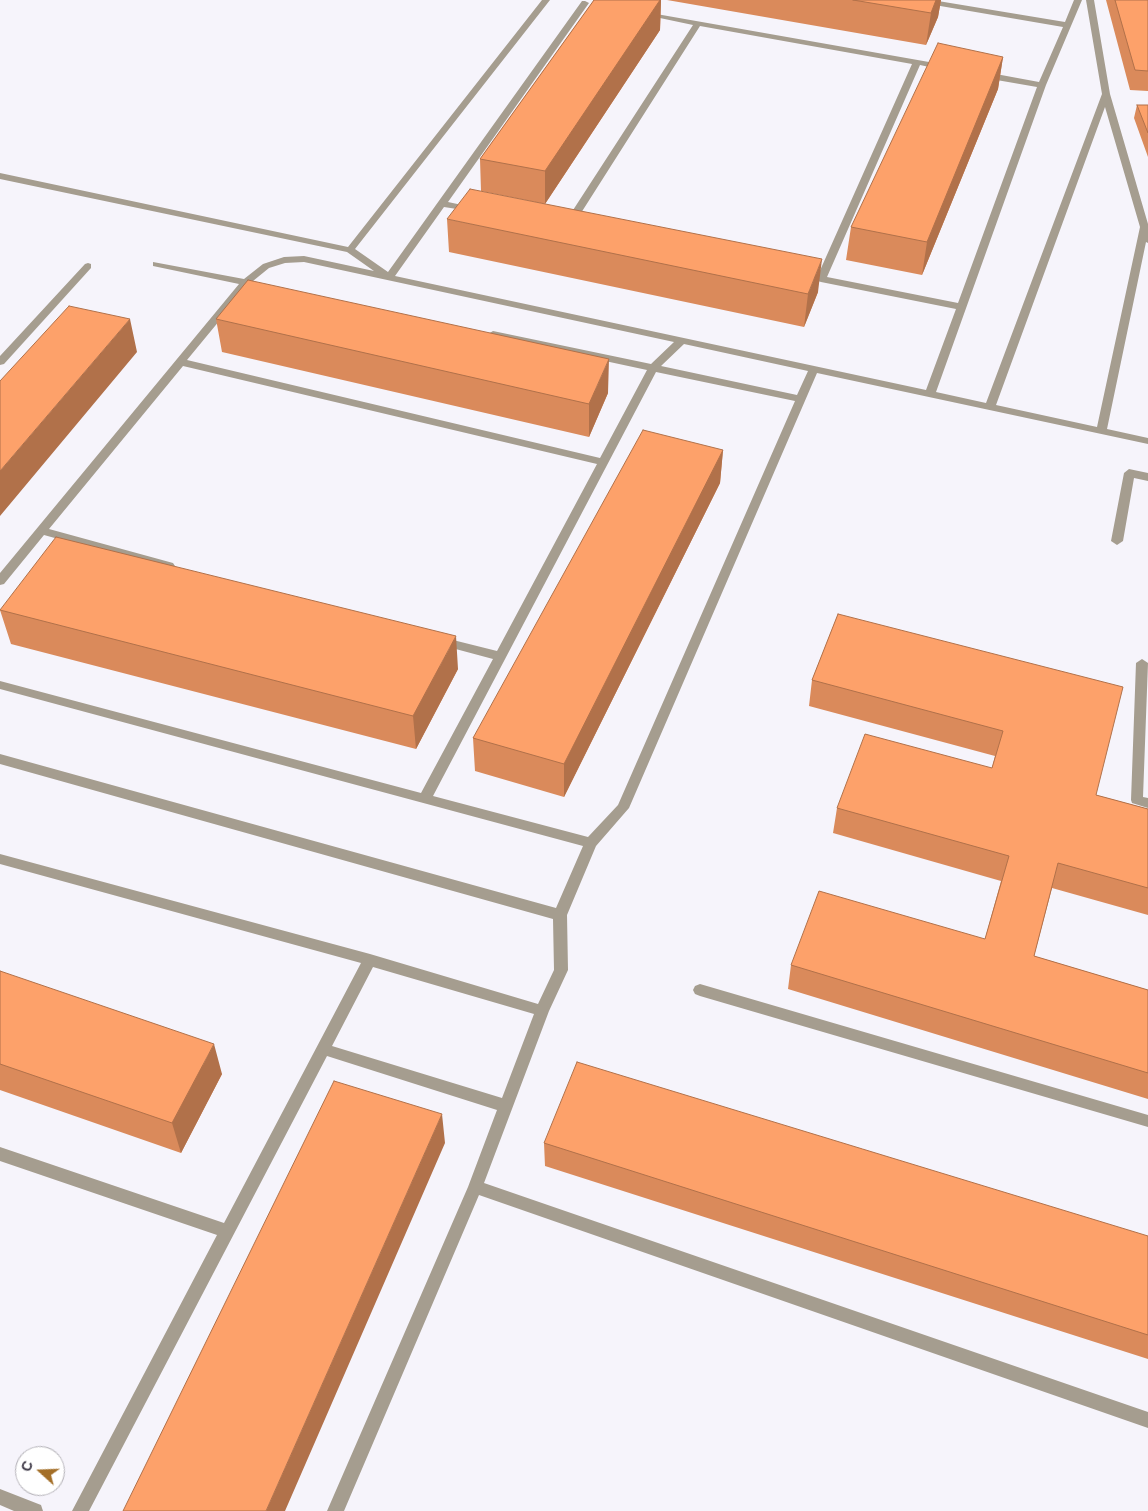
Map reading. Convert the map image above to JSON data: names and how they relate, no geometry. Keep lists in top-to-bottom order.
{
  "north": "left"
}
